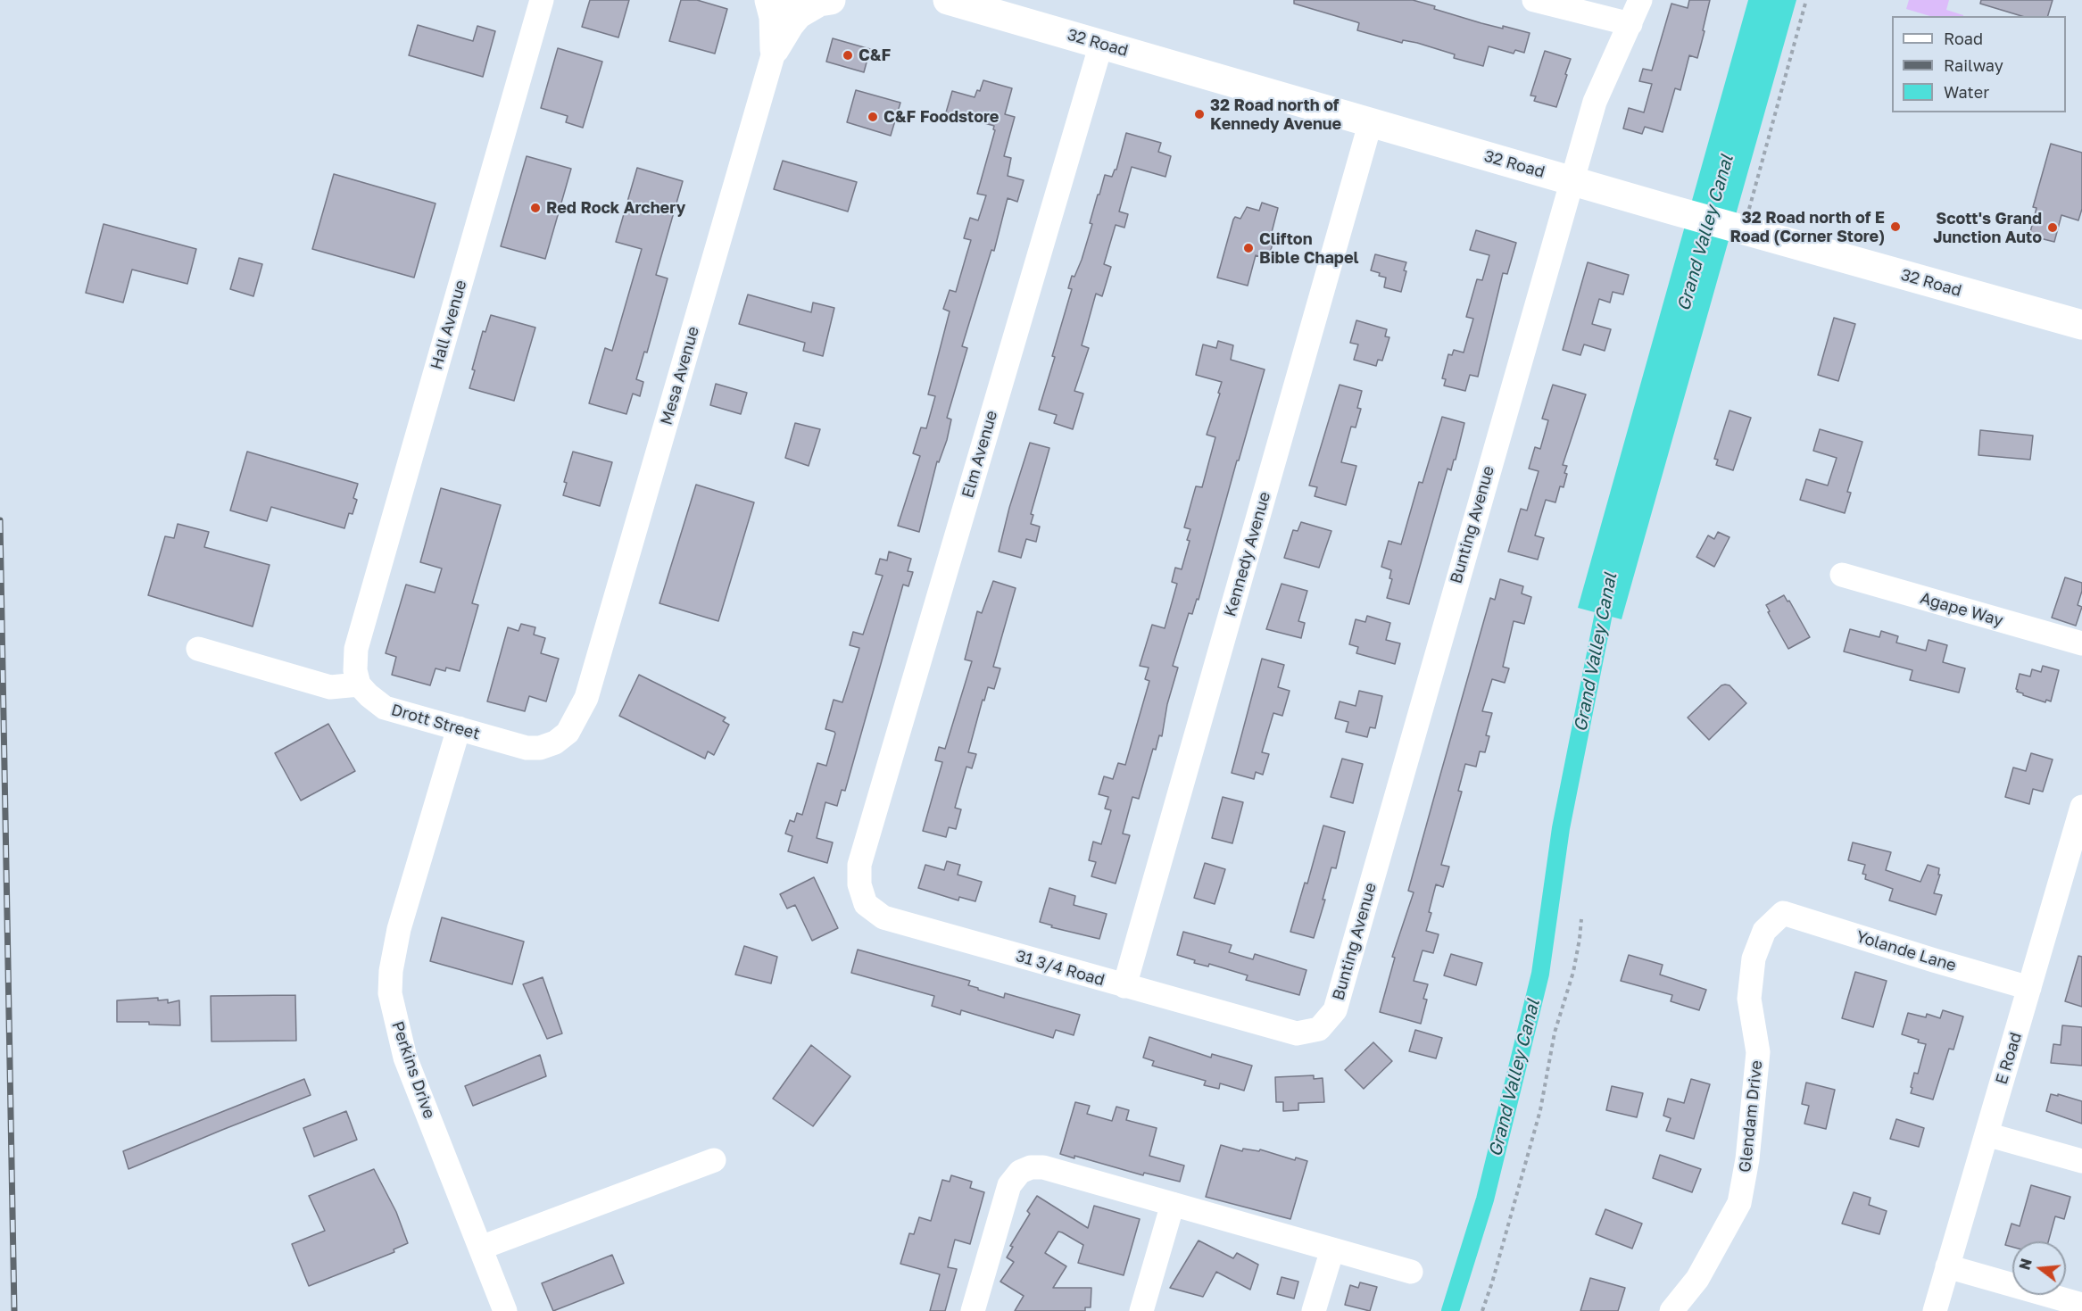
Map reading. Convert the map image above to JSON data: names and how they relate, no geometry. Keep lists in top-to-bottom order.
{
  "streets": {
    "main road": ["32 Road"],
    "street": [
      "Hall Avenue",
      "Mesa Avenue",
      "Elm Avenue",
      "Bunting Avenue",
      "Kennedy Avenue",
      "Agape Way",
      "Drott Street",
      "Yolande Lane",
      "31 3/4 Road",
      "E Road",
      "Perkins Drive",
      "Glendam Drive"
    ]
  },
  "crossings": [
    ["32 Road", "Elm Avenue"],
    ["32 Road", "Bunting Avenue"],
    ["32 Road", "Kennedy Avenue"],
    ["Hall Avenue", "Drott Street"],
    ["Mesa Avenue", "Drott Street"],
    ["Elm Avenue", "31 3/4 Road"],
    ["Bunting Avenue", "31 3/4 Road"],
    ["Kennedy Avenue", "31 3/4 Road"],
    ["Drott Street", "Perkins Drive"],
    ["Yolande Lane", "E Road"],
    ["Yolande Lane", "Glendam Drive"]
  ],
  "water": ["Grand Valley Canal"],
  "places": [
    "C&F",
    "32 Road north of Kennedy Avenue",
    "C&F Foodstore",
    "Red Rock Archery",
    "32 Road north of E Road (Corner Store)",
    "Scott's Grand Junction Auto",
    "Clifton Bible Chapel"
  ],
  "legend": ["Road", "Railway", "Water"],
  "north": "left"
}
